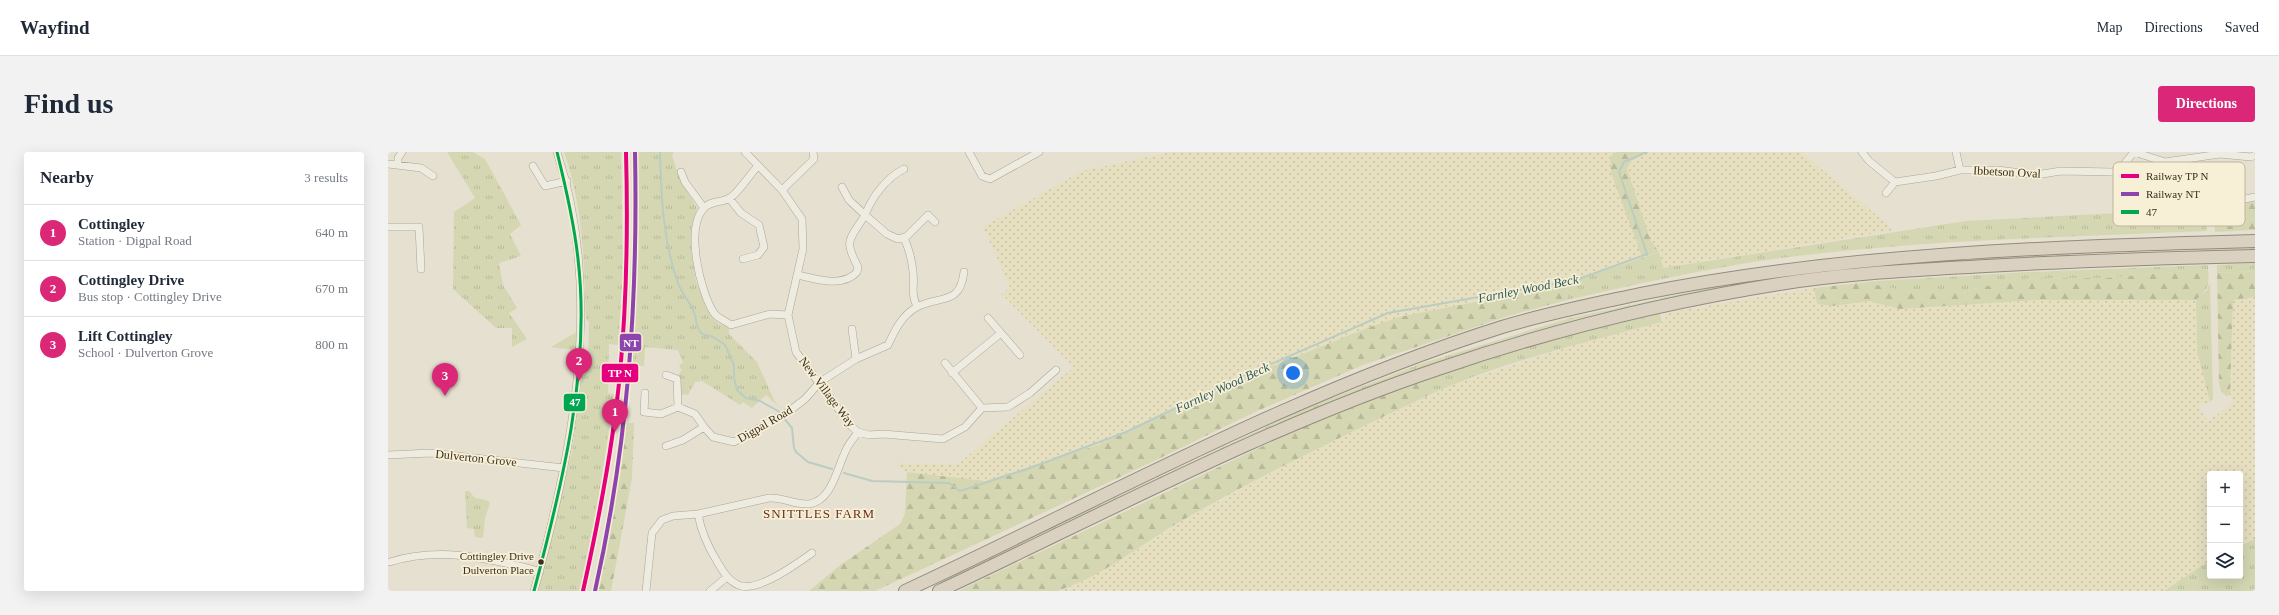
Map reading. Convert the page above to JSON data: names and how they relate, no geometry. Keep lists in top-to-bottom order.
{
  "streets": {
    "street": [
      "Ibbetson Oval",
      "New Village Way",
      "Digpal Road",
      "Dulverton Grove"
    ]
  },
  "crossings": [
    ["New Village Way", "Digpal Road"]
  ],
  "districts": ["SNITTLES FARM"],
  "water": ["Farnley Wood Beck"],
  "places": ["Cottingley Drive Dulverton Place"],
  "lines": ["rail line NT", "transit line 47"],
  "legend": ["Railway TP N", "Railway NT", "47"],
  "page": {
    "header": "Wayfind",
    "nav": ["Map", "Directions", "Saved"],
    "buttons": "Directions",
    "title": "Find us",
    "heading": ["Nearby", "3 results"],
    "list": [
      {
        "mark": "1",
        "name": "Cottingley",
        "note": "Station · Digpal Road",
        "value": "640 m"
      },
      {
        "mark": "2",
        "name": "Cottingley Drive",
        "note": "Bus stop · Cottingley Drive",
        "value": "670 m"
      },
      {
        "mark": "3",
        "name": "Lift Cottingley",
        "note": "School · Dulverton Grove",
        "value": "800 m"
      }
    ],
    "pins": ["2", "3", "1"],
    "map_buttons": ["+", "−"]
  }
}
